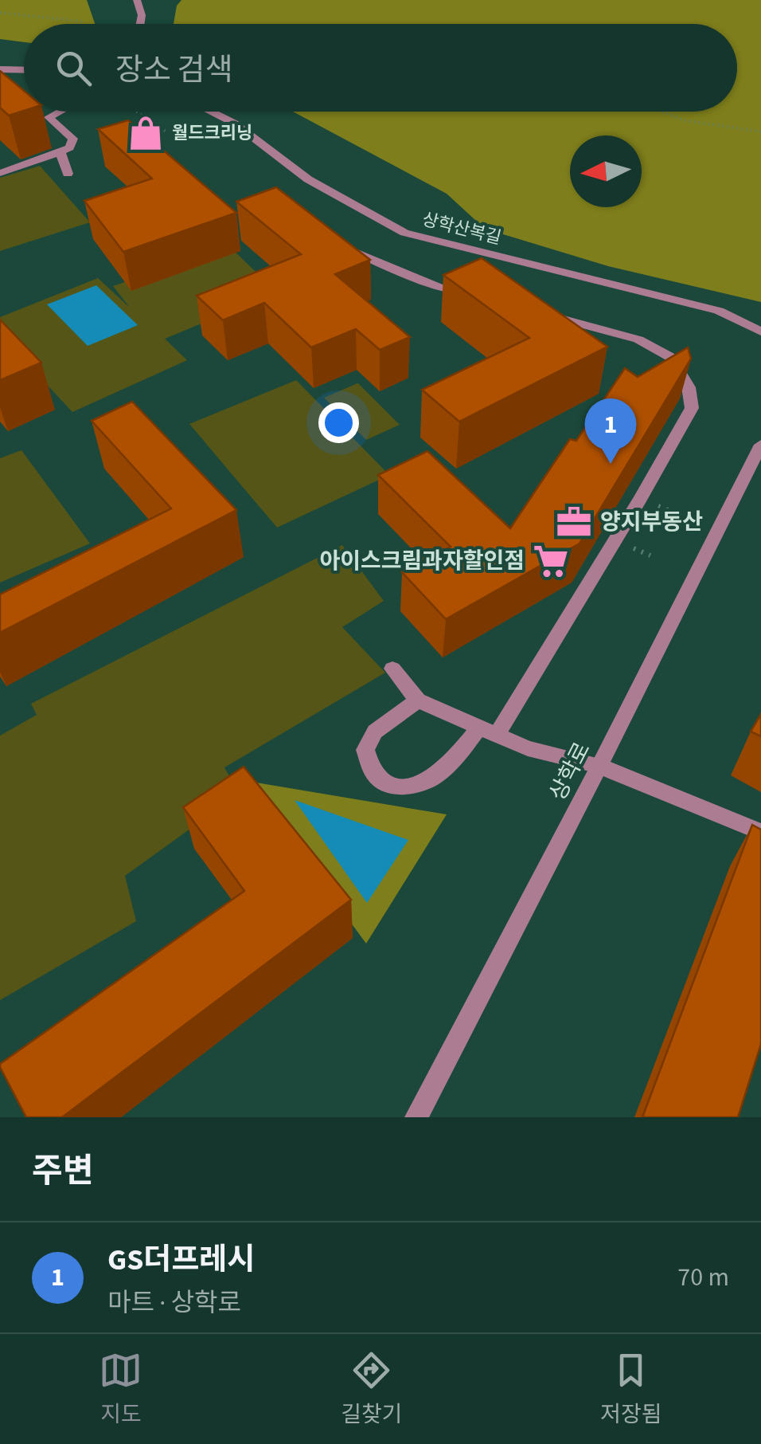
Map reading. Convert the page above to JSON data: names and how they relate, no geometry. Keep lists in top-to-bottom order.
{
  "streets": {
    "street": ["상학산복길", "상학로"]
  },
  "places": {
    "shop": ["월드크리닝"],
    "office": ["양지부동산"],
    "supermarket": ["아이스크림과자할인점"]
  },
  "north": "left",
  "page": {
    "search": "장소 검색",
    "pins": "1",
    "heading": "주변",
    "list": [
      {
        "mark": "1",
        "name": "GS더프레시",
        "note": "마트 · 상학로",
        "value": "70 m"
      }
    ],
    "nav": ["지도", "길찾기", "저장됨"]
  }
}
